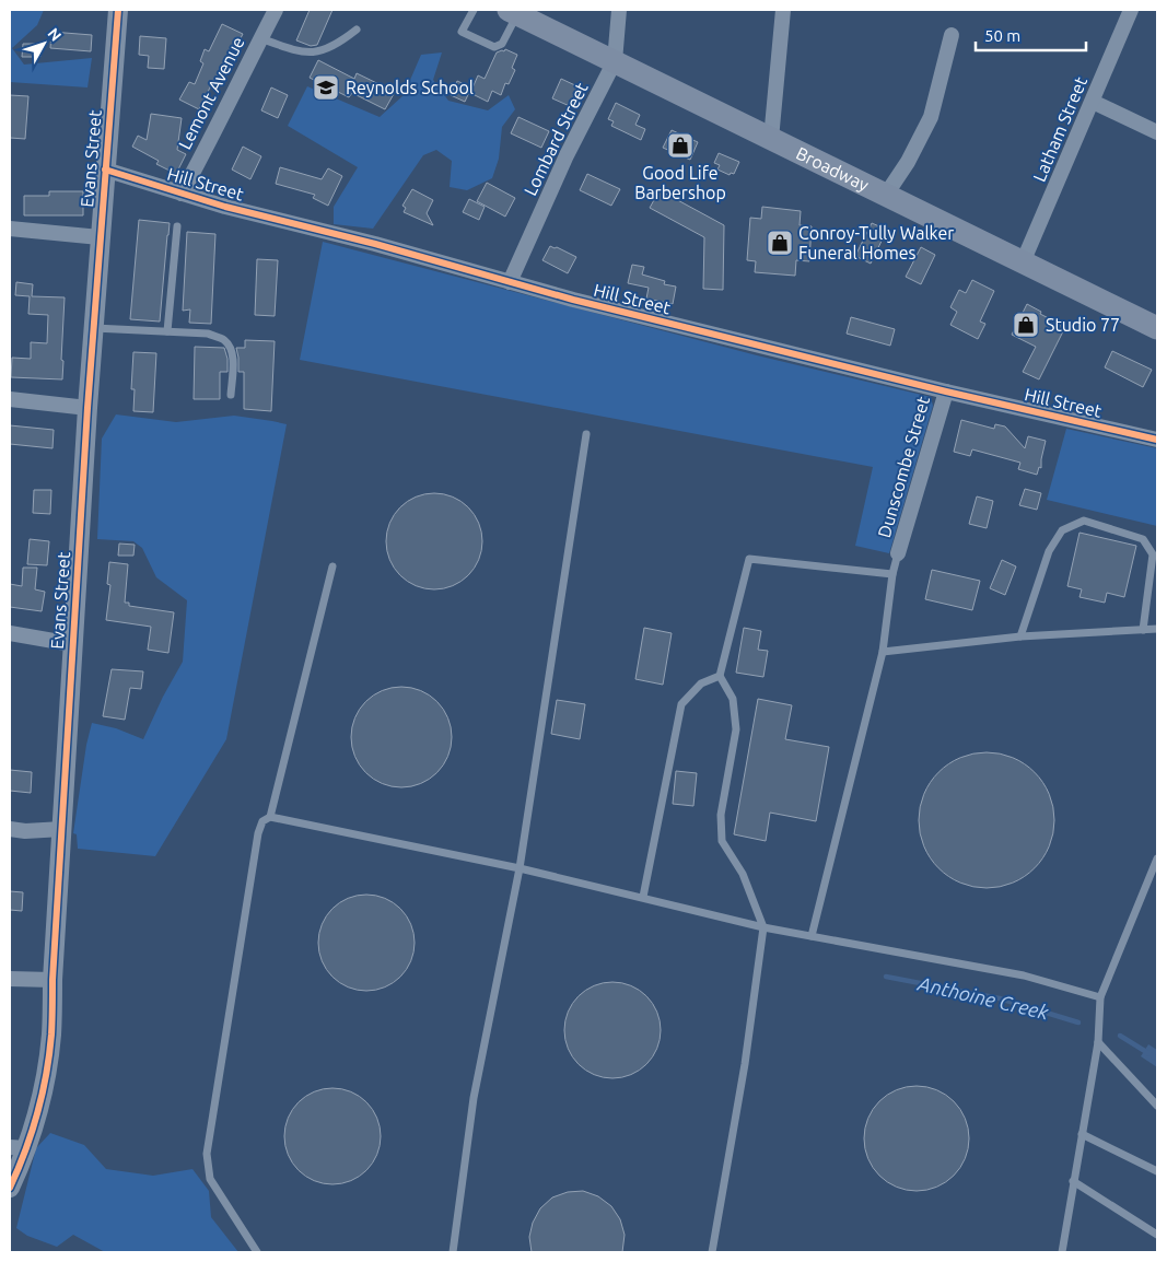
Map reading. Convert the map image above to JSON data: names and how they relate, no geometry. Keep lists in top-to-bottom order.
{
  "streets": {
    "main road": ["Broadway"],
    "street": [
      "Lemont Avenue",
      "Latham Street",
      "Lombard Street",
      "Evans Street",
      "Hill Street",
      "Dunscombe Street"
    ]
  },
  "crossings": [
    ["Lemont Avenue", "Hill Street"],
    ["Latham Street", "Broadway"],
    ["Lombard Street", "Broadway"],
    ["Lombard Street", "Hill Street"],
    ["Evans Street", "Hill Street"],
    ["Hill Street", "Dunscombe Street"]
  ],
  "water": ["Anthoine Creek"],
  "places": {
    "school or university": ["Reynolds School"],
    "shop": ["Good Life Barbershop", "Conroy-Tully Walker Funeral Homes", "Studio 77"]
  },
  "scale_bar": "50 m",
  "north": "top right"
}
